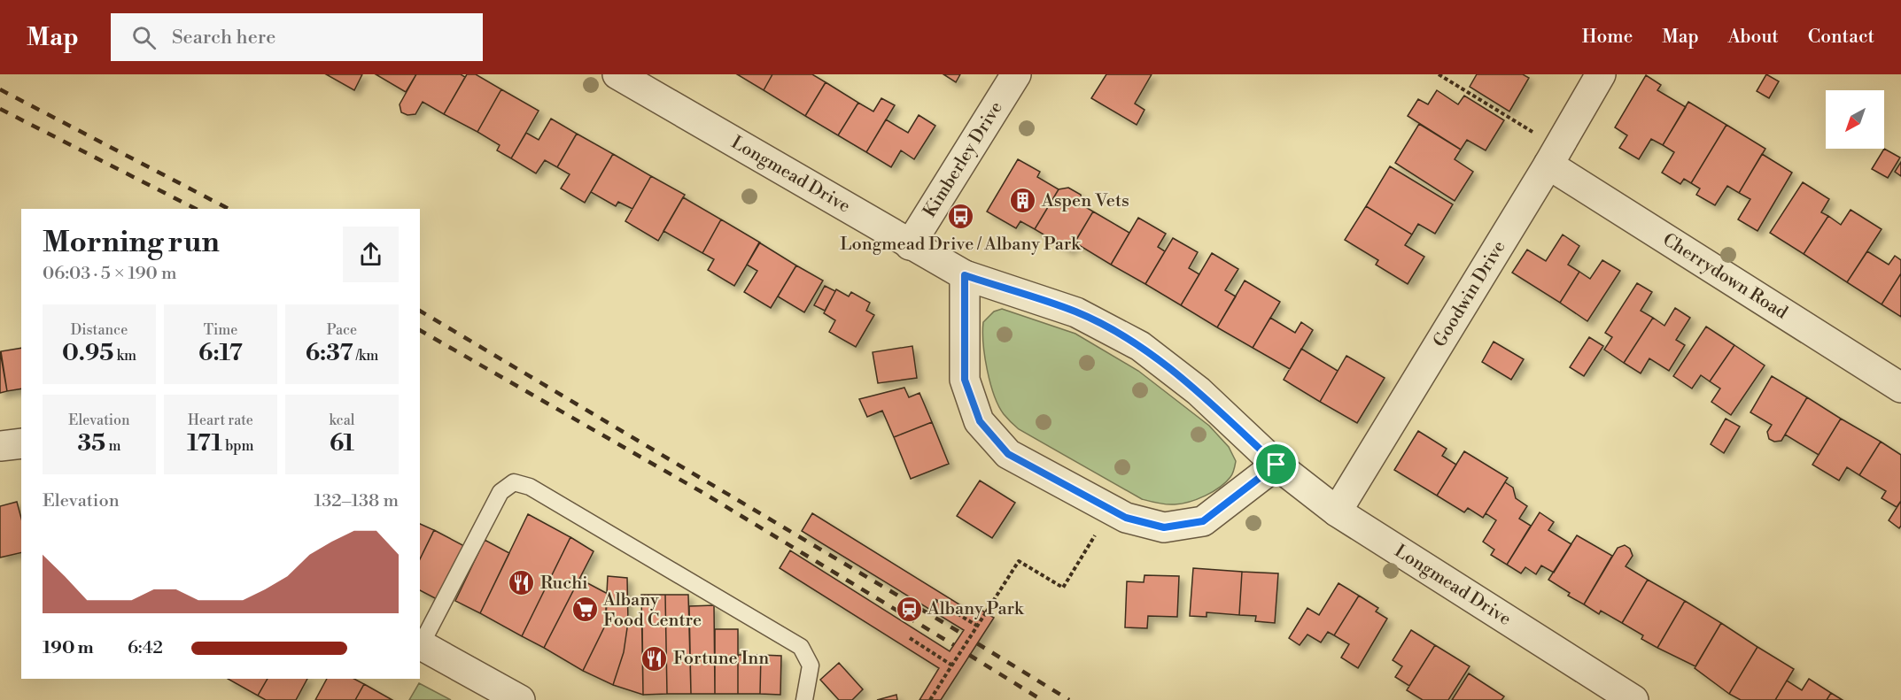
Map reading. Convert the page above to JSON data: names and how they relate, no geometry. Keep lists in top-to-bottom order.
{
  "streets": {
    "street": [
      "Kimberley Drive",
      "Longmead Drive",
      "Cherrydown Road",
      "Goodwin Drive"
    ]
  },
  "crossings": [
    ["Kimberley Drive", "Longmead Drive"],
    ["Longmead Drive", "Goodwin Drive"],
    ["Cherrydown Road", "Goodwin Drive"]
  ],
  "places": {
    "building": ["Aspen Vets"],
    "bus stop": ["Longmead Drive / Albany Park"],
    "restaurant": ["Ruchi", "Fortune Inn"],
    "station": ["Albany Park"],
    "supermarket": ["Albany Food Centre"]
  },
  "north": "bottom left",
  "page": {
    "header": "Map",
    "search": "Search here",
    "nav": [
      "Home",
      "Map",
      "About",
      "Contact"
    ],
    "heading": ["Morning run", "06:03 · 5 × 190 m"],
    "stats": [
      ["Distance", "0.95 km"],
      ["Time", "6:17"],
      ["Pace", "6:37 /km"],
      ["Elevation", "35 m"],
      ["Heart rate", "171 bpm"],
      ["kcal", "61"]
    ],
    "chart": ["Elevation", "132–138 m"],
    "list": [
      {
        "name": "190 m",
        "note": "6:42"
      }
    ]
  }
}
